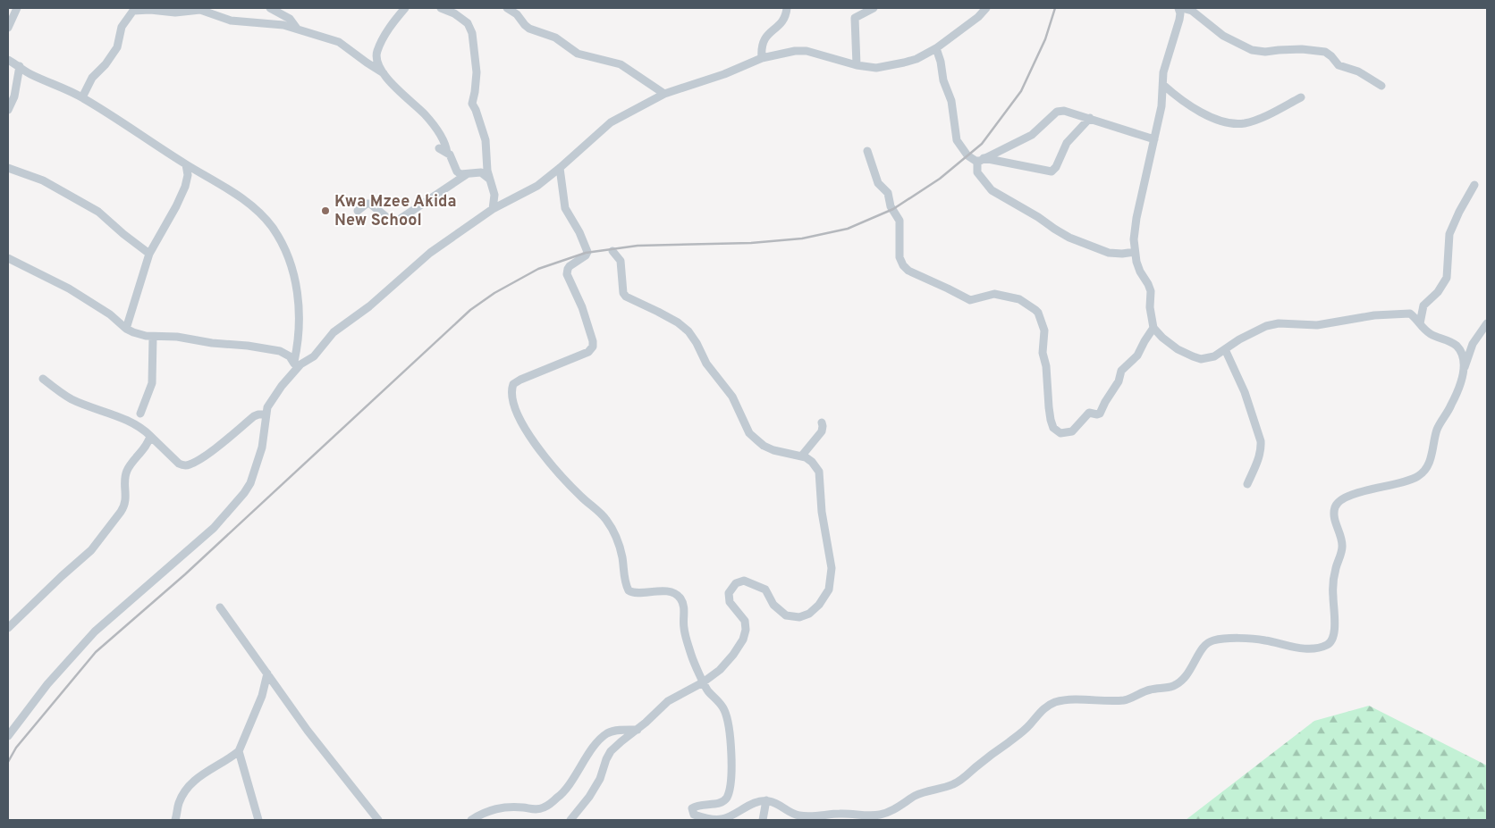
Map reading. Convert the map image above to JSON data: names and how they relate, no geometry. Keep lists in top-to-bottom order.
{
  "places": ["Kwa Mzee Akida New School"]
}
